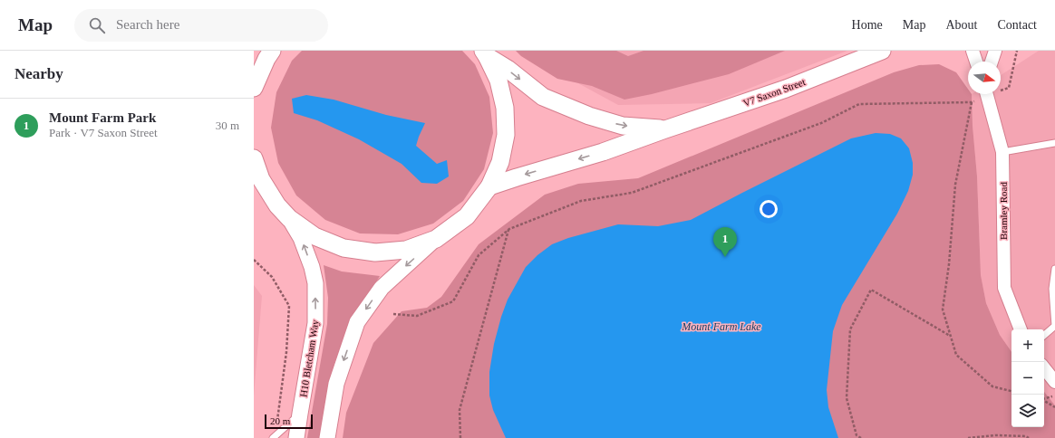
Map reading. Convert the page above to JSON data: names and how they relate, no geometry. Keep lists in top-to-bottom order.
{
  "streets": {
    "main road": ["V7 Saxon Street"],
    "street": ["Bramley Road", "H10 Bletcham Way"]
  },
  "one_way": ["H10 Bletcham Way"],
  "water": ["Mount Farm Lake"],
  "scale_bar": "20 m",
  "north": "right",
  "page": {
    "header": "Map",
    "search": "Search here",
    "nav": [
      "Home",
      "Map",
      "About",
      "Contact"
    ],
    "heading": "Nearby",
    "list": [
      {
        "mark": "1",
        "name": "Mount Farm Park",
        "note": "Park · V7 Saxon Street",
        "value": "30 m"
      }
    ],
    "pins": "1",
    "map_buttons": ["+", "−"],
    "scale": "20 m"
  }
}
